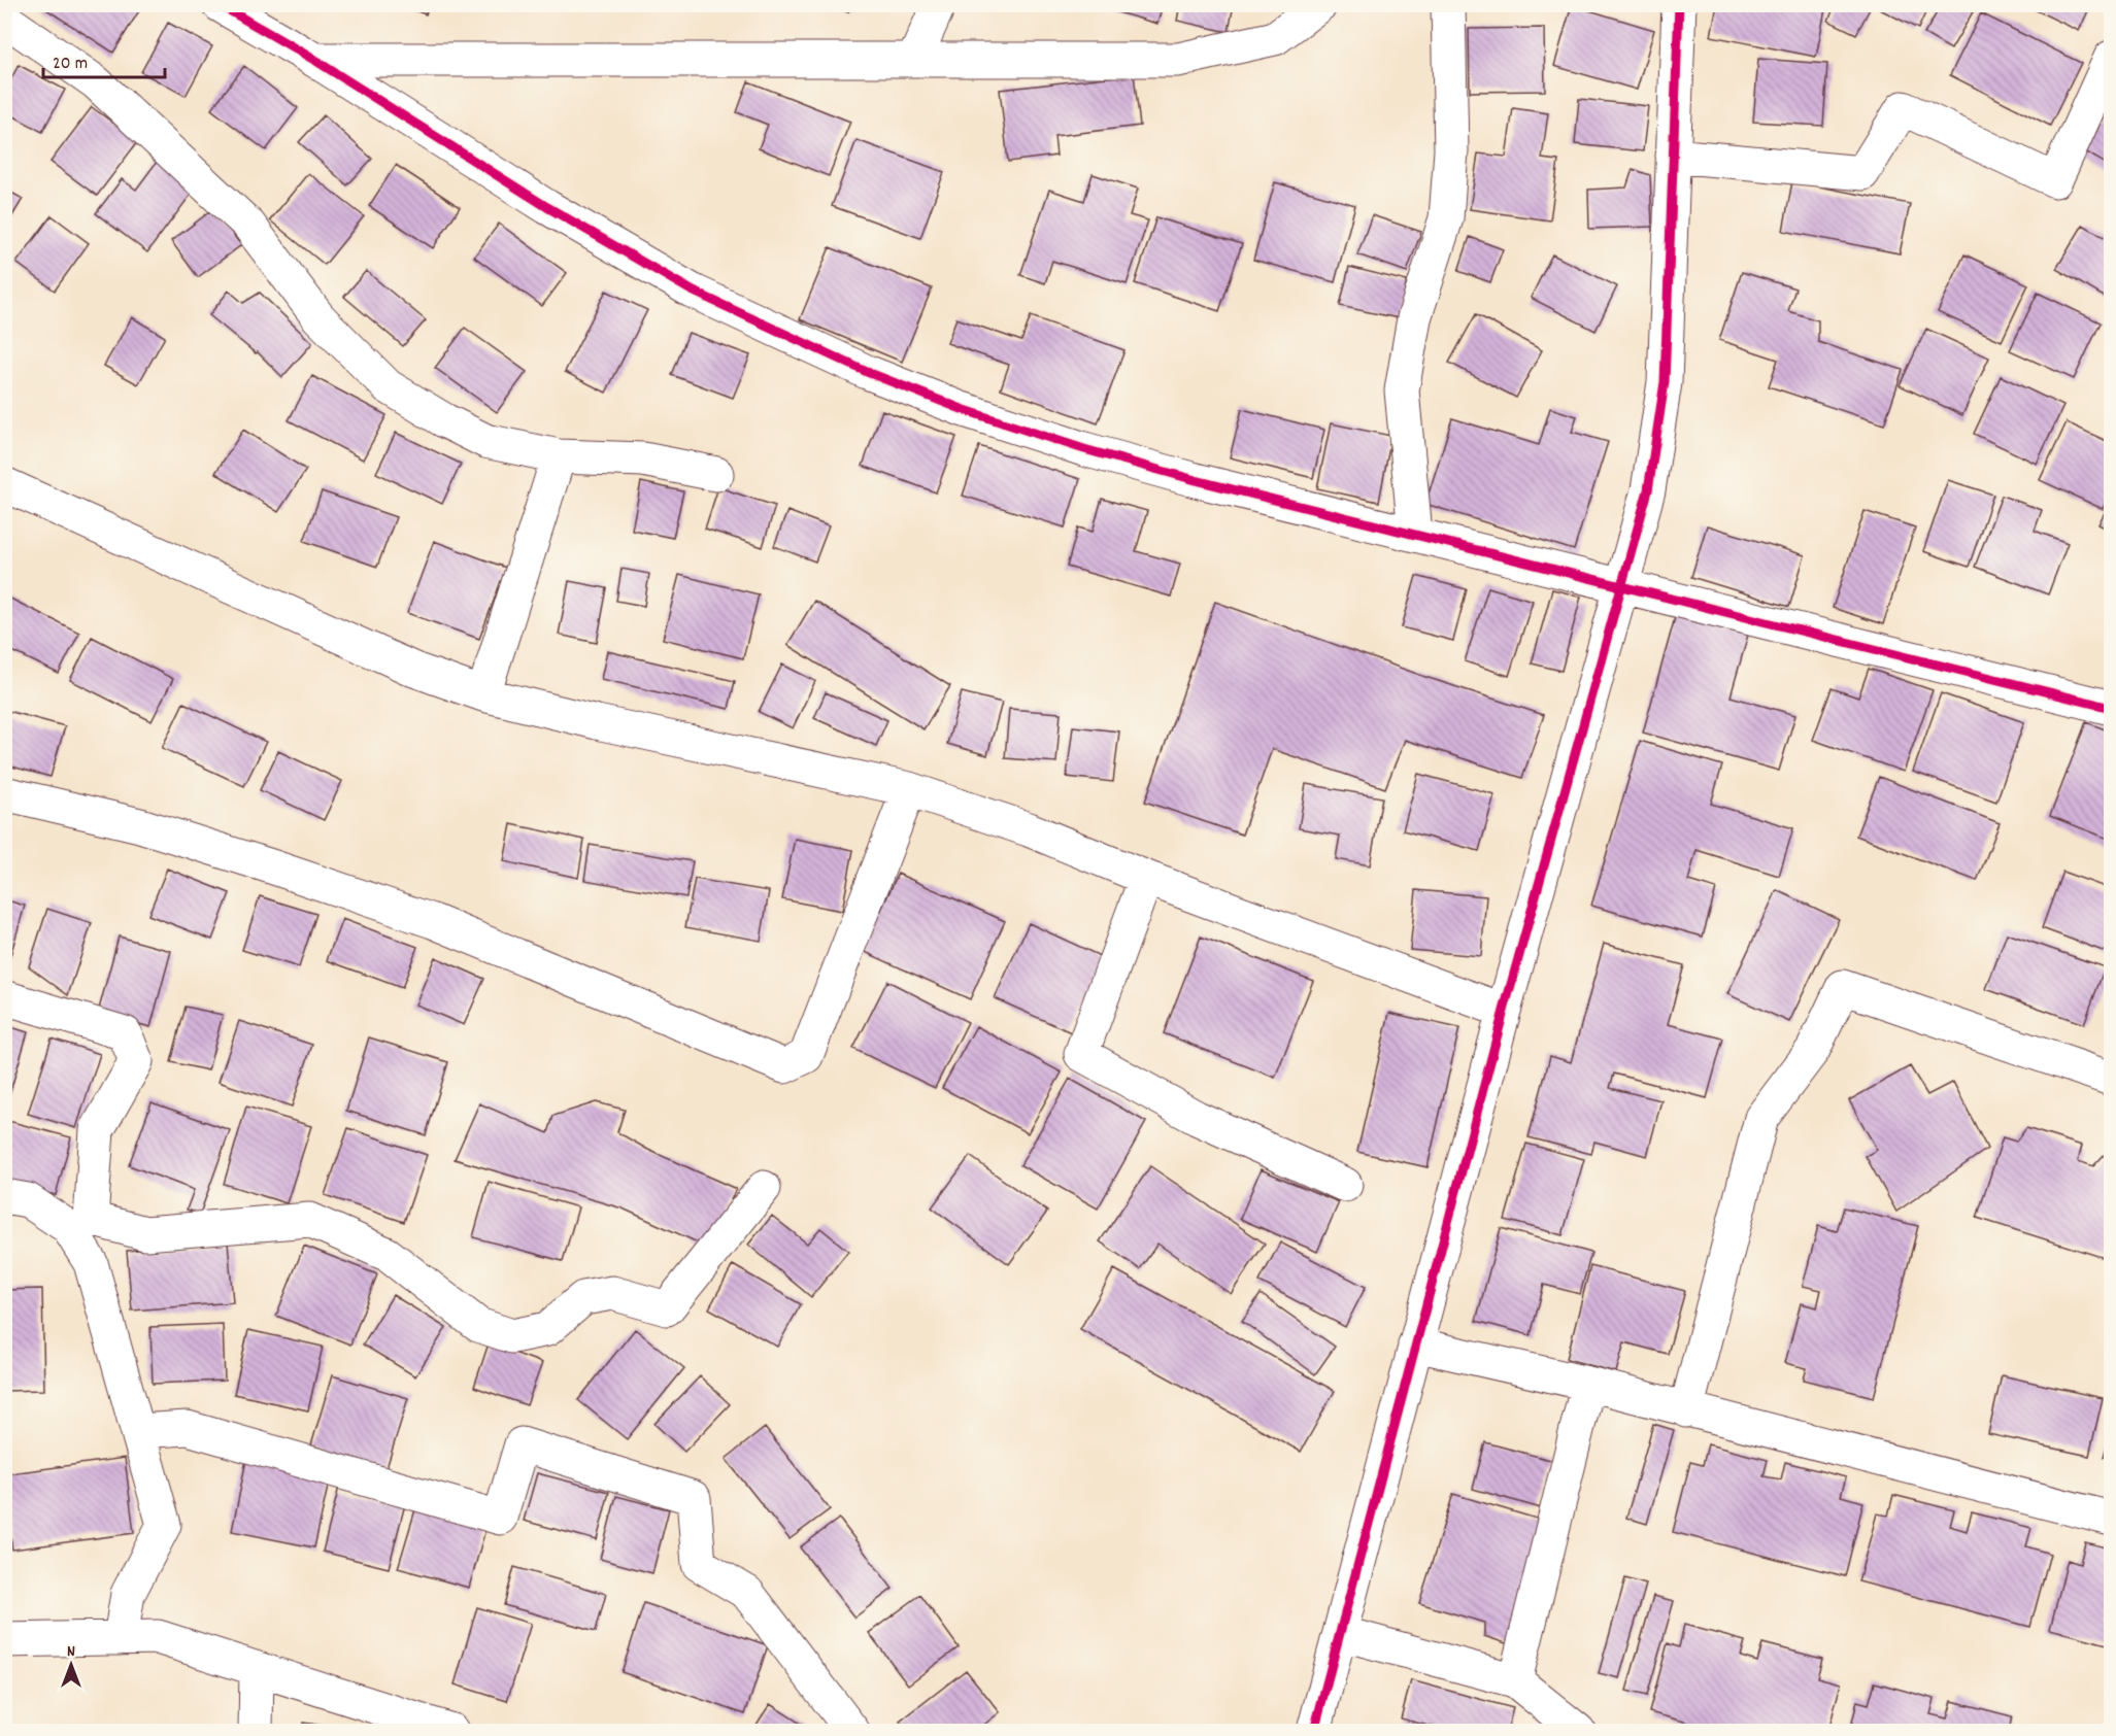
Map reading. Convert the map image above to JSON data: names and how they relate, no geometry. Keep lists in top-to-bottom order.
{
  "scale_bar": "20 m",
  "north": "top"
}
